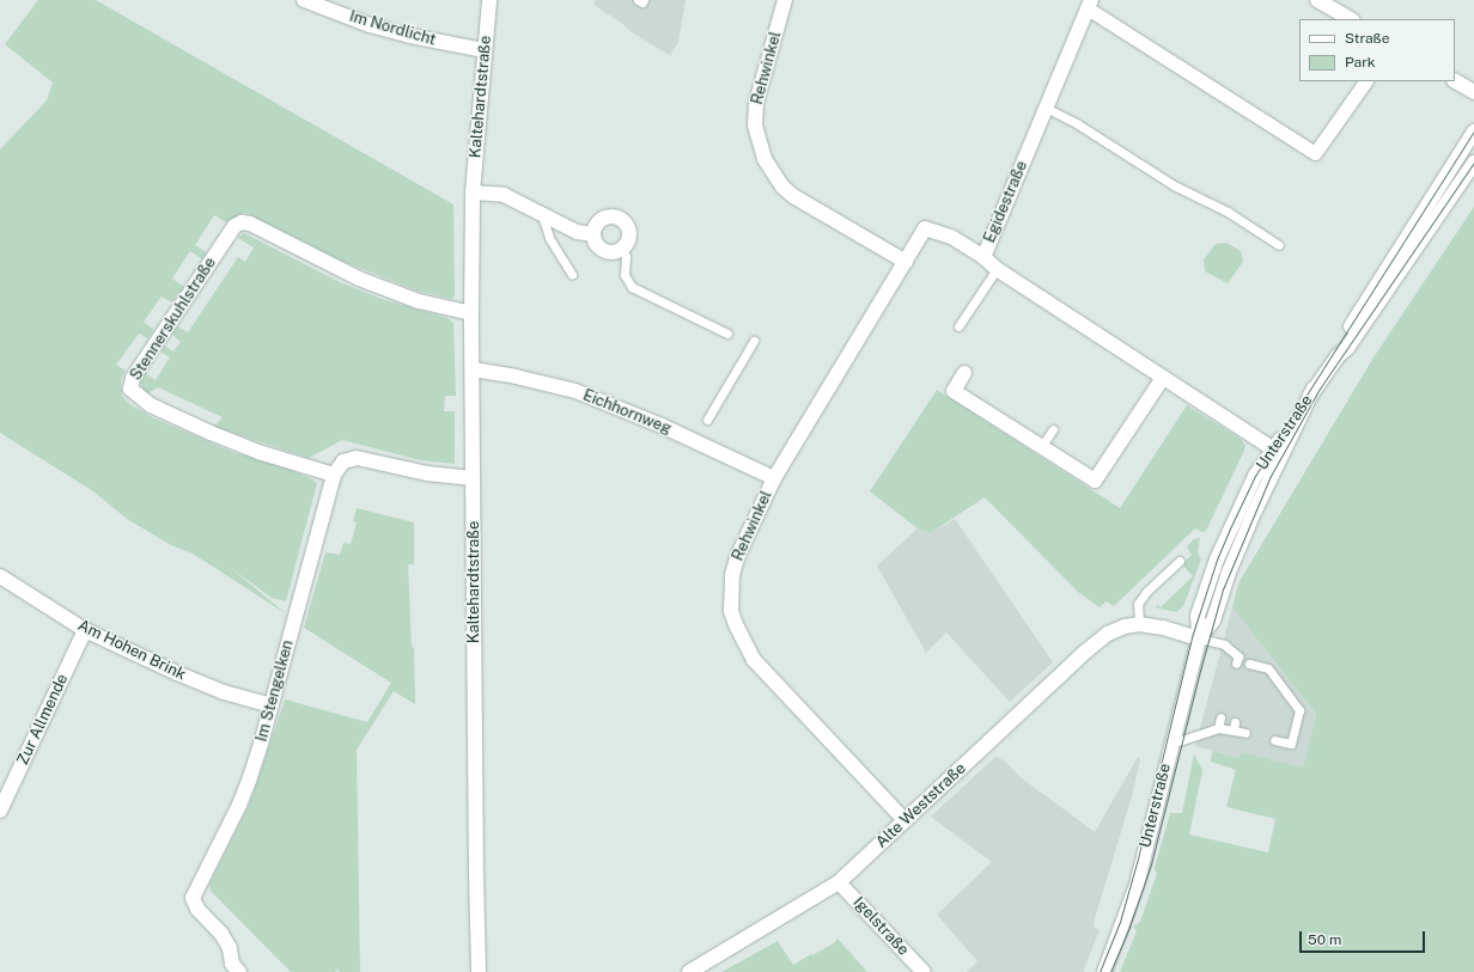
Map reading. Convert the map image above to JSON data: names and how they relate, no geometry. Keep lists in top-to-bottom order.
{
  "streets": {
    "street": [
      "Im Nordlicht",
      "Rehwinkel",
      "Kaltehardtstraße",
      "Egidestraße",
      "Stennerskuhlstraße",
      "Eichhornweg",
      "Unterstraße",
      "Am Hohen Brink",
      "Im Stengelken",
      "Zur Allmende",
      "Alte Weststraße",
      "Igelstraße"
    ]
  },
  "crossings": [
    ["Im Nordlicht", "Kaltehardtstraße"],
    ["Rehwinkel", "Egidestraße"],
    ["Rehwinkel", "Eichhornweg"],
    ["Rehwinkel", "Alte Weststraße"],
    ["Kaltehardtstraße", "Stennerskuhlstraße"],
    ["Kaltehardtstraße", "Eichhornweg"],
    ["Egidestraße", "Unterstraße"],
    ["Stennerskuhlstraße", "Im Stengelken"],
    ["Unterstraße", "Alte Weststraße"],
    ["Am Hohen Brink", "Im Stengelken"],
    ["Am Hohen Brink", "Zur Allmende"],
    ["Alte Weststraße", "Igelstraße"]
  ],
  "legend": ["Straße", "Park"],
  "scale_bar": "50 m"
}
